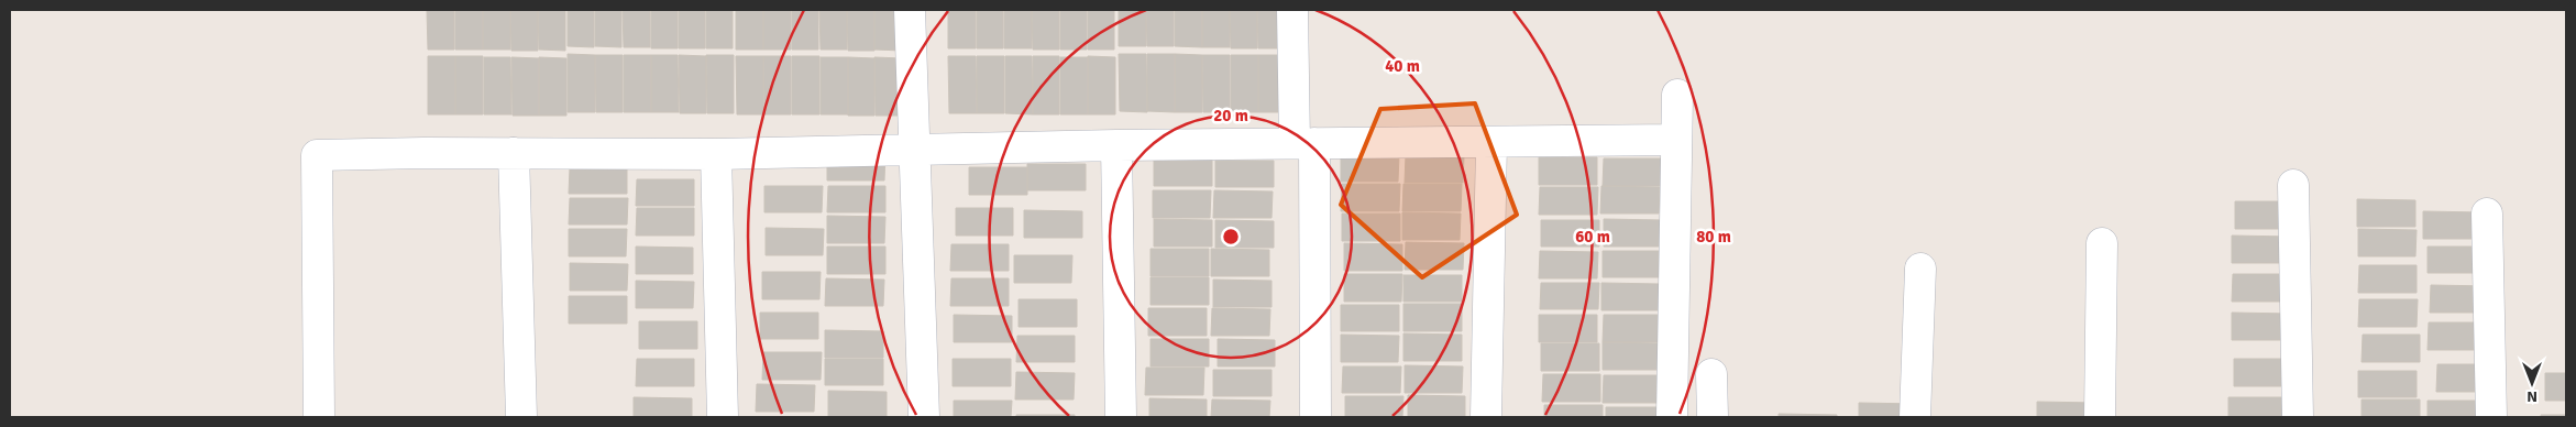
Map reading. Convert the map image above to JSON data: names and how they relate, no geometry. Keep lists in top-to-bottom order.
{
  "north": "bottom",
  "rings": [
    "40 m",
    "20 m",
    "60 m",
    "80 m"
  ]
}
